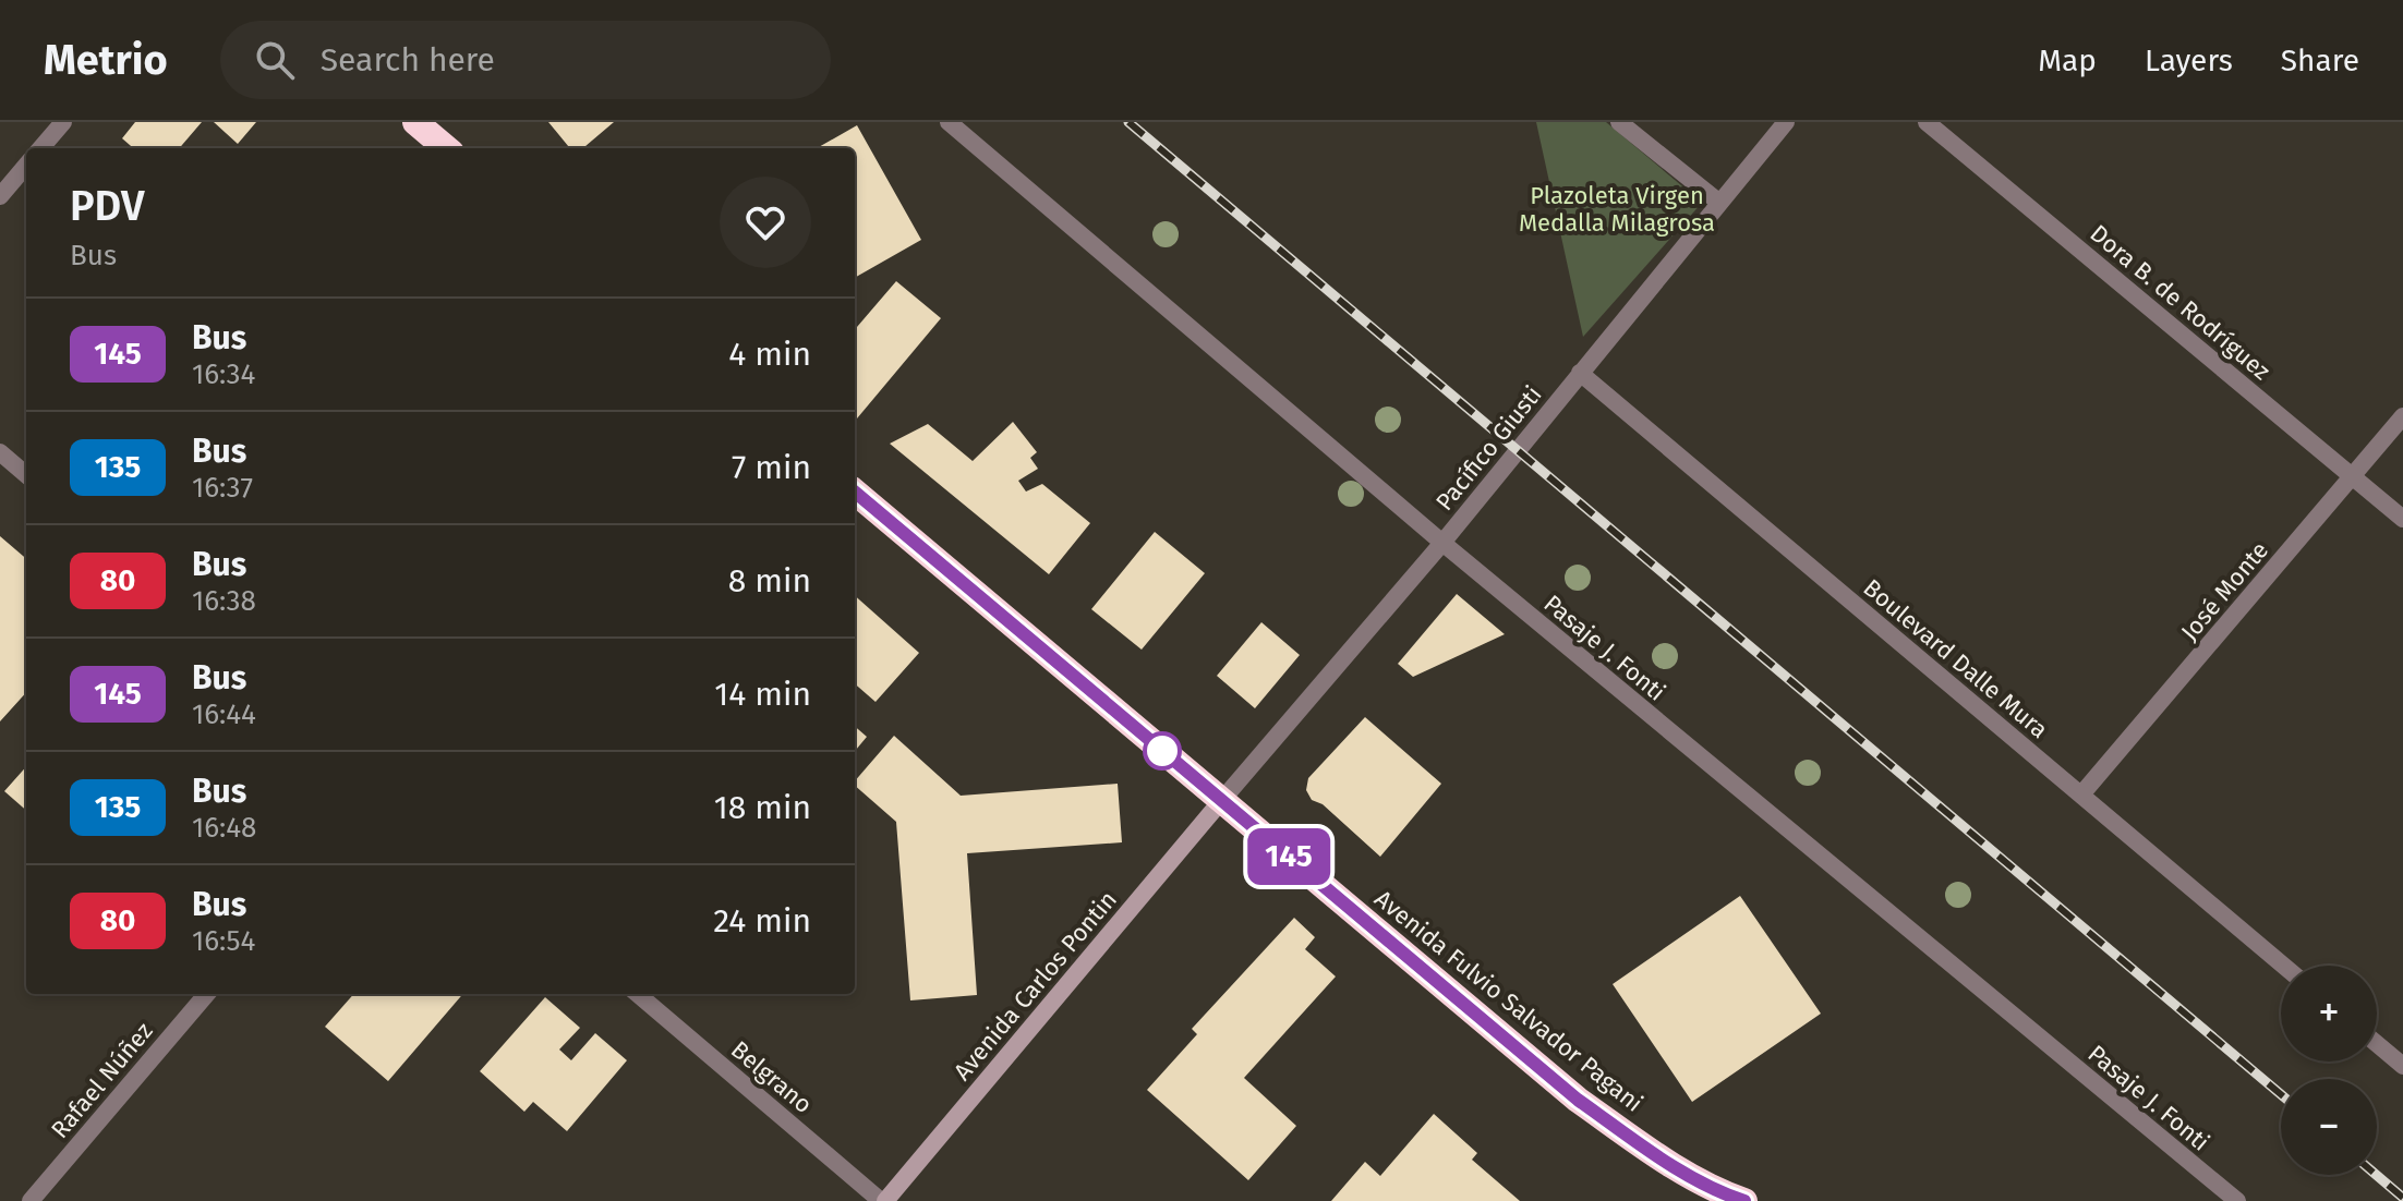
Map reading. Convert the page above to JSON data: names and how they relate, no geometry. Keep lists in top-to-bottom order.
{
  "streets": {
    "highway": ["Avenida Fulvio Salvador Pagani"],
    "main road": ["Avenida Carlos Pontin"],
    "street": [
      "Dora B. de Rodríguez",
      "Pacífico Giusti",
      "José Monte",
      "Pasaje J. Fonti",
      "Boulevard Dalle Mura",
      "Belgrano",
      "Rafael Núñez"
    ]
  },
  "crossings": [
    ["Dora B. de Rodríguez", "José Monte"],
    ["Pacífico Giusti", "Pasaje J. Fonti"],
    ["Pacífico Giusti", "Boulevard Dalle Mura"],
    ["Pacífico Giusti", "Avenida Carlos Pontin"],
    ["Pacífico Giusti", "Avenida Fulvio Salvador Pagani"],
    ["José Monte", "Boulevard Dalle Mura"],
    ["Avenida Carlos Pontin", "Avenida Fulvio Salvador Pagani"],
    ["Avenida Carlos Pontin", "Belgrano"]
  ],
  "parks": ["Plazoleta Virgen Medalla Milagrosa"],
  "lines": ["bus line 145"],
  "page": {
    "header": "Metrio",
    "search": "Search here",
    "nav": ["Map", "Layers", "Share"],
    "on_map": "145",
    "heading": ["PDV", "Bus"],
    "list": [
      {
        "mark": "145",
        "name": "Bus",
        "note": "16:34",
        "value": "4 min"
      },
      {
        "mark": "135",
        "name": "Bus",
        "note": "16:37",
        "value": "7 min"
      },
      {
        "mark": "80",
        "name": "Bus",
        "note": "16:38",
        "value": "8 min"
      },
      {
        "mark": "145",
        "name": "Bus",
        "note": "16:44",
        "value": "14 min"
      },
      {
        "mark": "135",
        "name": "Bus",
        "note": "16:48",
        "value": "18 min"
      },
      {
        "mark": "80",
        "name": "Bus",
        "note": "16:54",
        "value": "24 min"
      }
    ],
    "map_buttons": ["+", "−"]
  }
}
